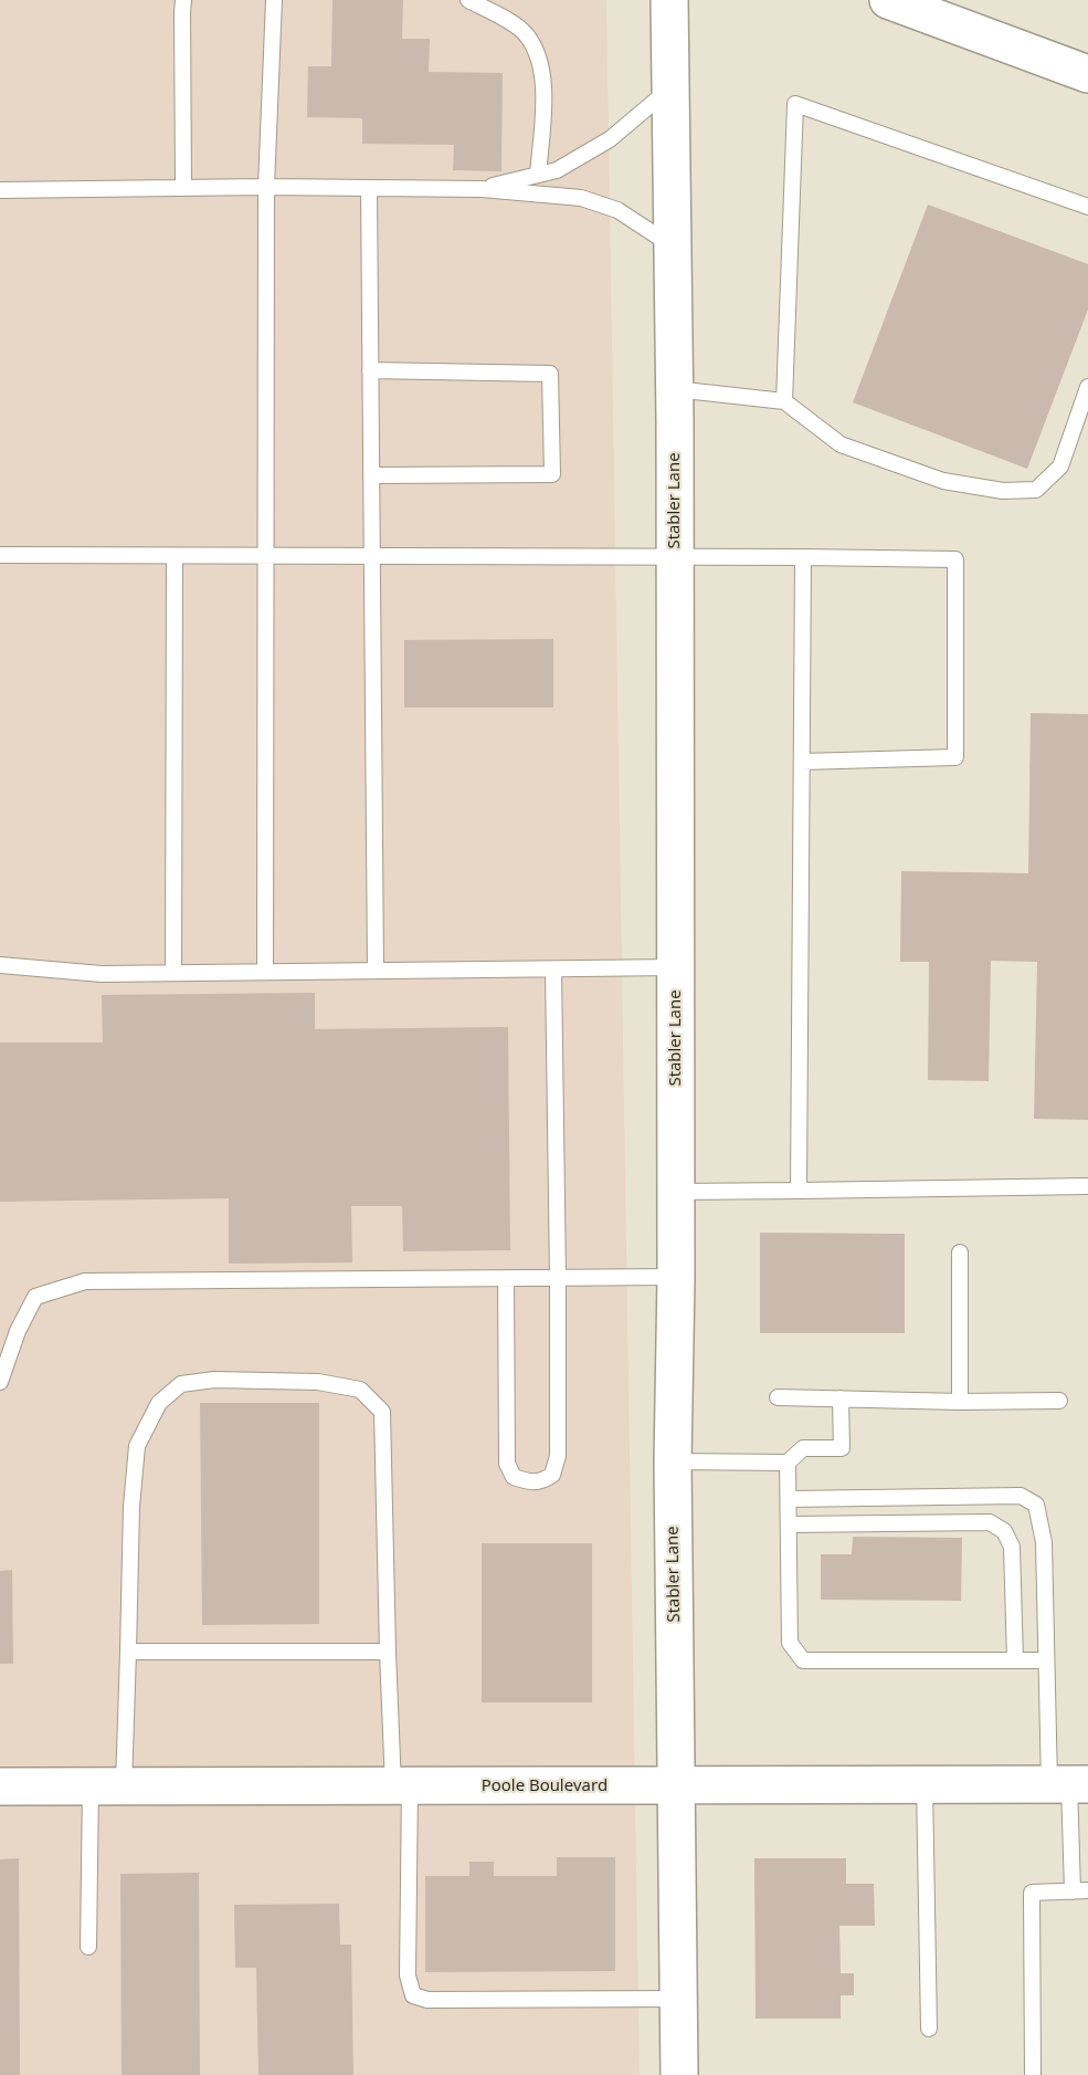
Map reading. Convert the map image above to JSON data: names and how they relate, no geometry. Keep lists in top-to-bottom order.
{
  "streets": {
    "main road": ["Stabler Lane", "Poole Boulevard"]
  },
  "crossings": [
    ["Stabler Lane", "Poole Boulevard"]
  ]
}
